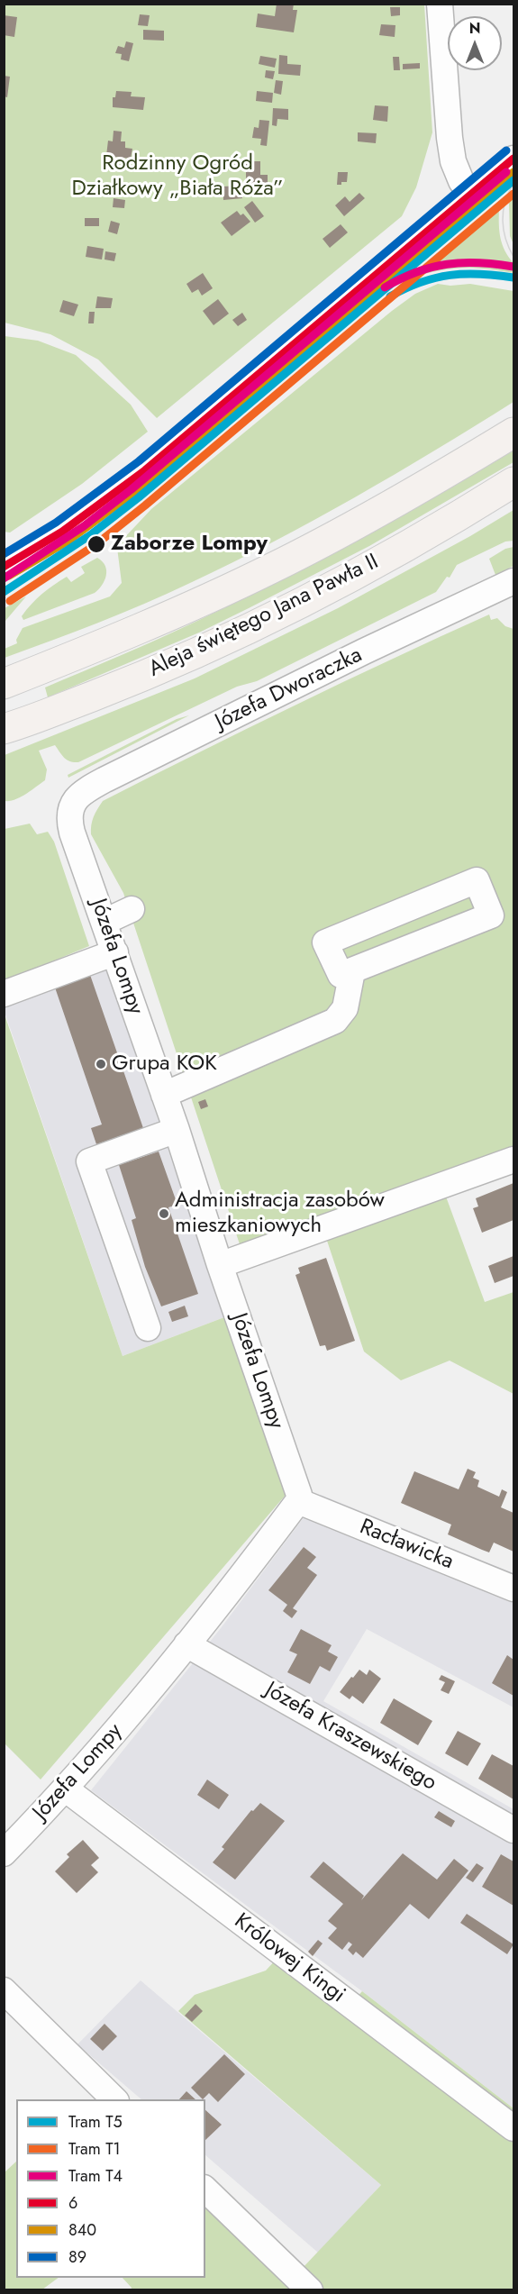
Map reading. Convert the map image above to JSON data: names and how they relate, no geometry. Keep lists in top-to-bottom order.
{
  "streets": {
    "main road": ["Aleja świętego Jana Pawła II"],
    "street": [
      "Józefa Dworaczka",
      "Józefa Lompy",
      "Racławicka",
      "Józefa Kraszewskiego",
      "Królowej Kingi"
    ]
  },
  "crossings": [
    ["Józefa Dworaczka", "Józefa Lompy"],
    ["Józefa Lompy", "Racławicka"],
    ["Józefa Lompy", "Józefa Kraszewskiego"],
    ["Józefa Lompy", "Królowej Kingi"]
  ],
  "parks": ["Rodzinny Ogród Działkowy „Biała Róża”"],
  "places": ["Zaborze Lompy", "Grupa KOK", "Administracja zasobów mieszkaniowych"],
  "lines": [
    "transit line 89",
    "transit line 6",
    "tram line T4",
    "transit line 840",
    "tram line T5",
    "tram line T1"
  ],
  "legend": [
    "Tram T5",
    "Tram T1",
    "Tram T4",
    "6",
    "840",
    "89"
  ],
  "north": "top"
}
